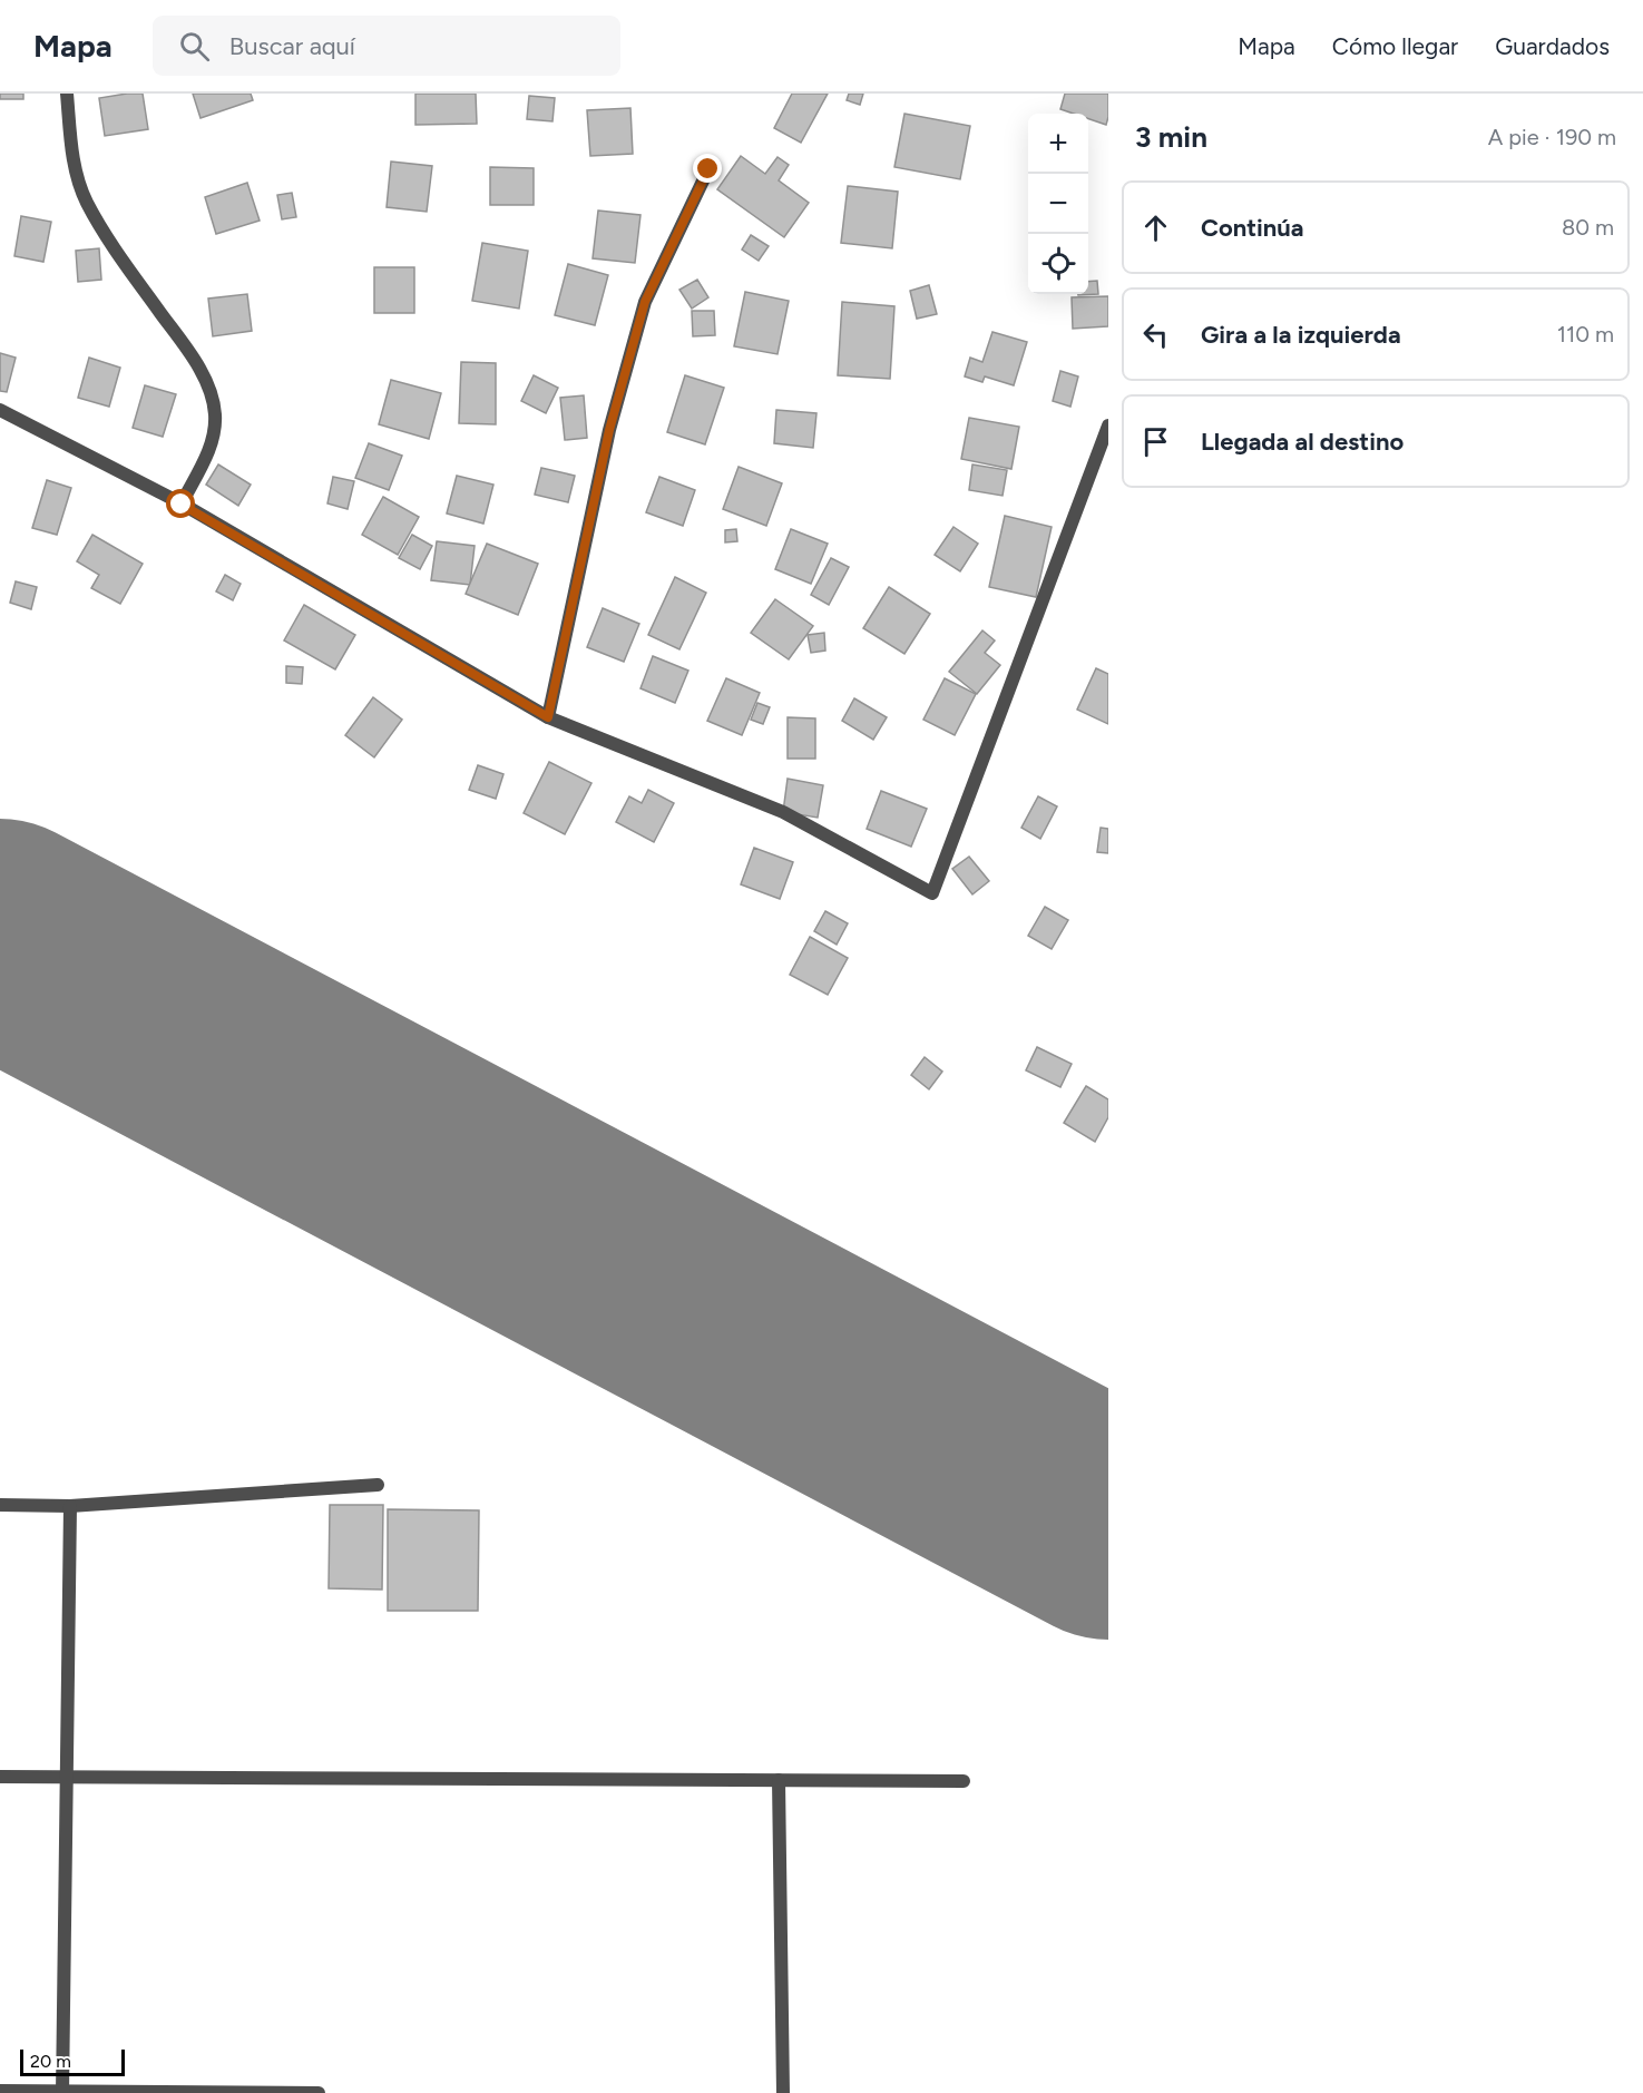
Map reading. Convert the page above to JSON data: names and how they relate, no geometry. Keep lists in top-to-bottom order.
{
  "scale_bar": "20 m",
  "page": {
    "header": "Mapa",
    "search": "Buscar aquí",
    "nav": ["Mapa", "Cómo llegar", "Guardados"],
    "heading": ["3 min", "A pie · 190 m"],
    "map_buttons": ["+", "−"],
    "list": [
      ["Continúa", "80 m"],
      ["Gira a la izquierda", "110 m"],
      "Llegada al destino"
    ],
    "scale": "20 m"
  }
}
